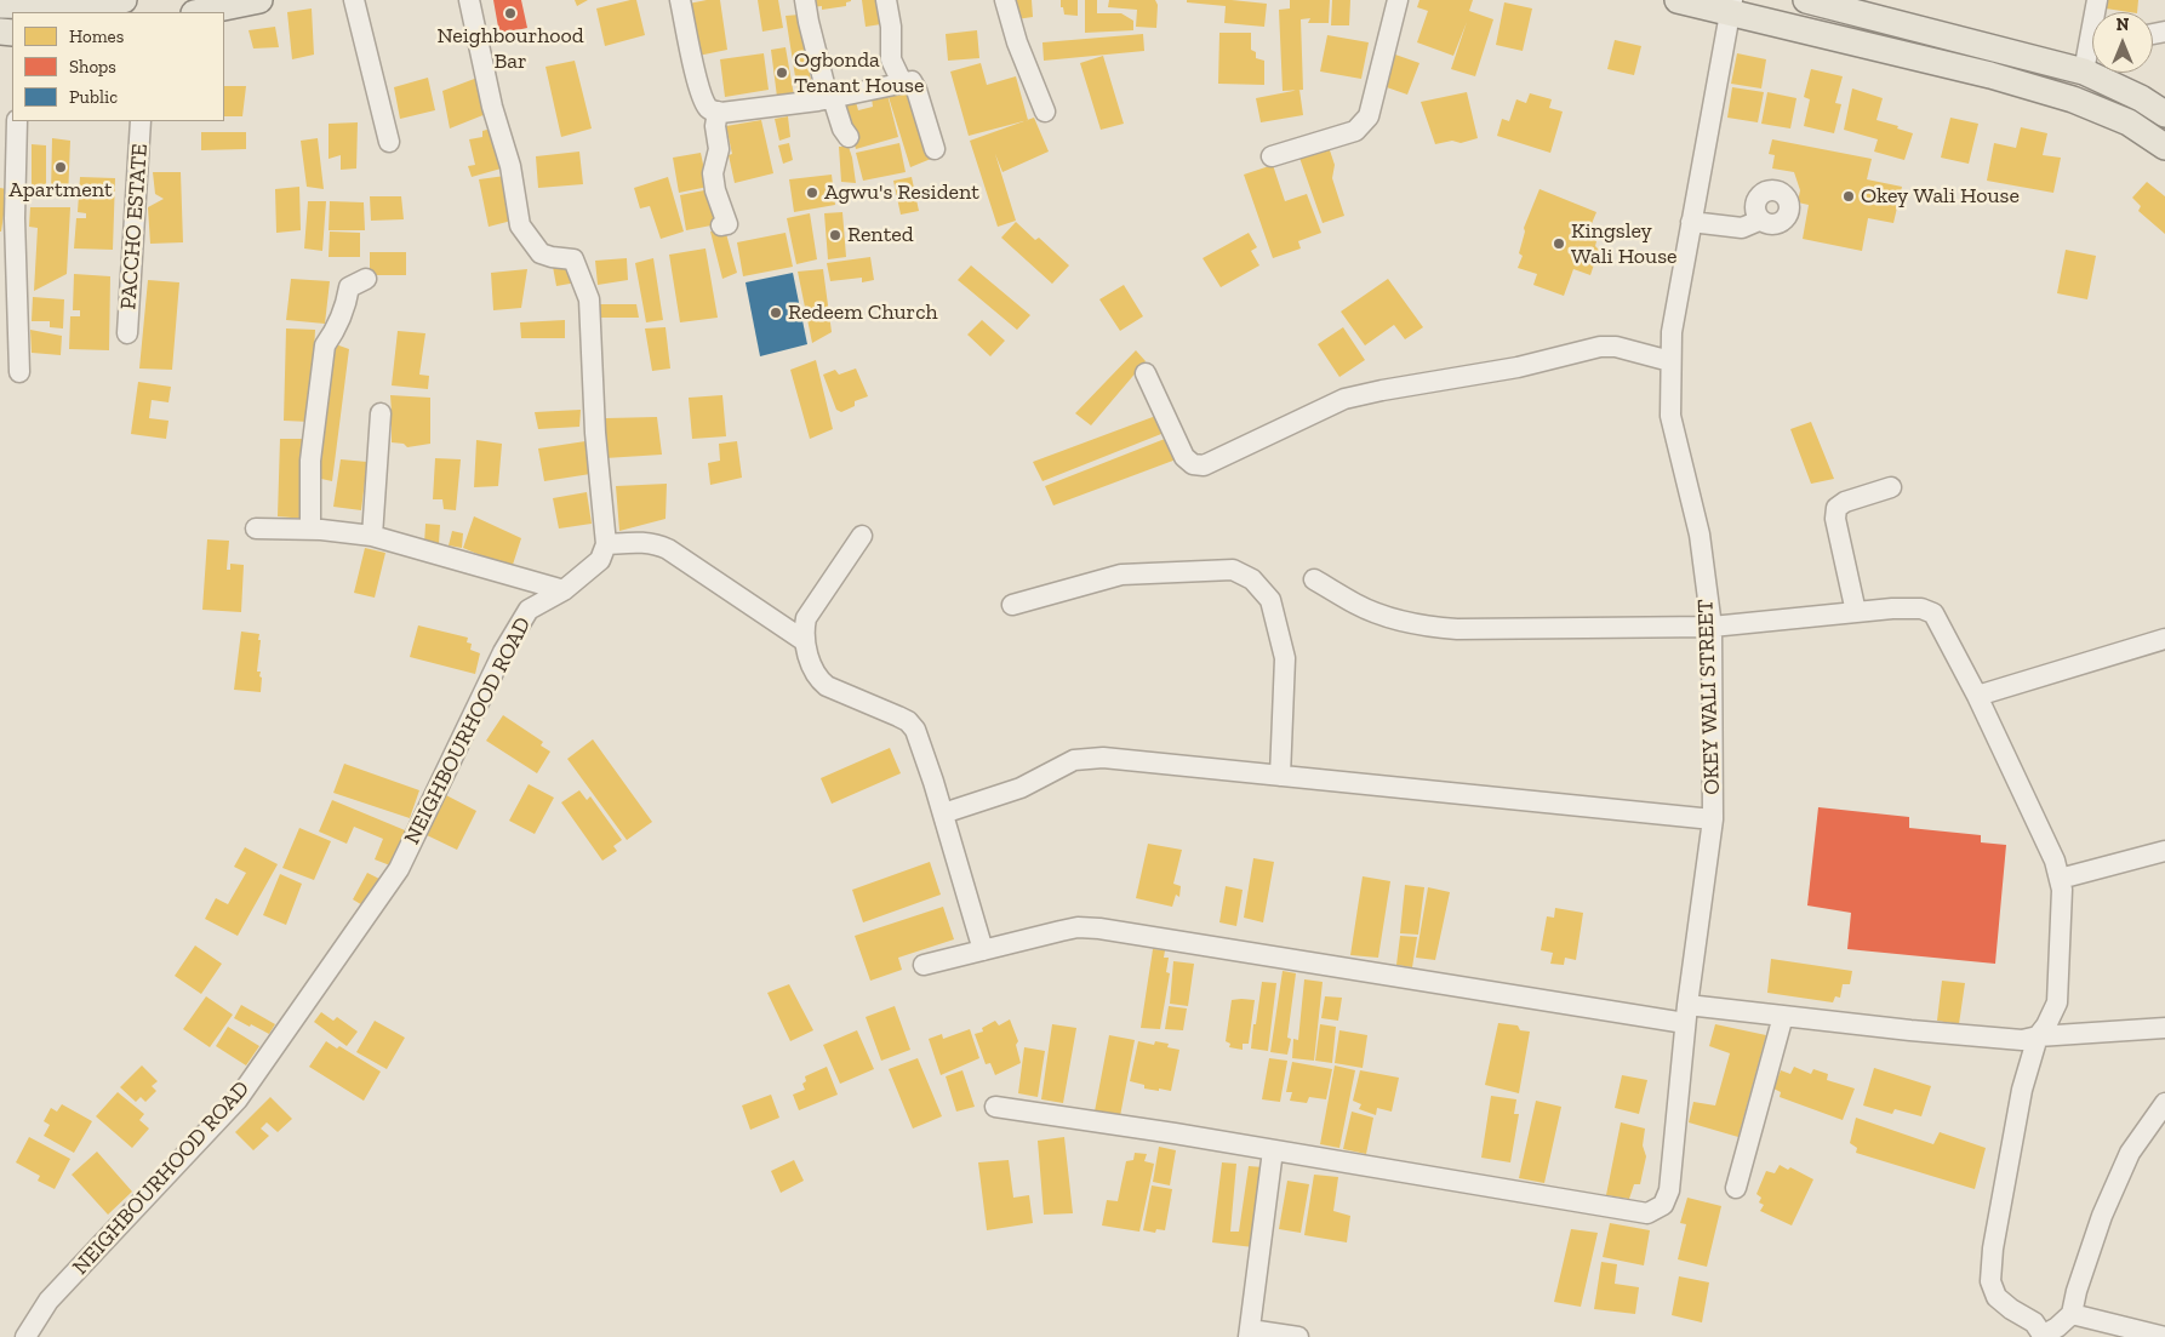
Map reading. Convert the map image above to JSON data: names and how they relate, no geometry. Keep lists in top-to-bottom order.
{
  "streets": {
    "street": ["PACCHO ESTATE", "OKEY WALI STREET", "NEIGHBOURHOOD ROAD"]
  },
  "places": [
    "Neighbourhood Bar",
    "Ogbonda Tenant House",
    "Apartment",
    "Agwu's Resident",
    "Okey Wali House",
    "Rented",
    "Kingsley Wali House",
    "Redeem Church"
  ],
  "legend": ["Homes", "Shops", "Public"],
  "north": "top"
}
